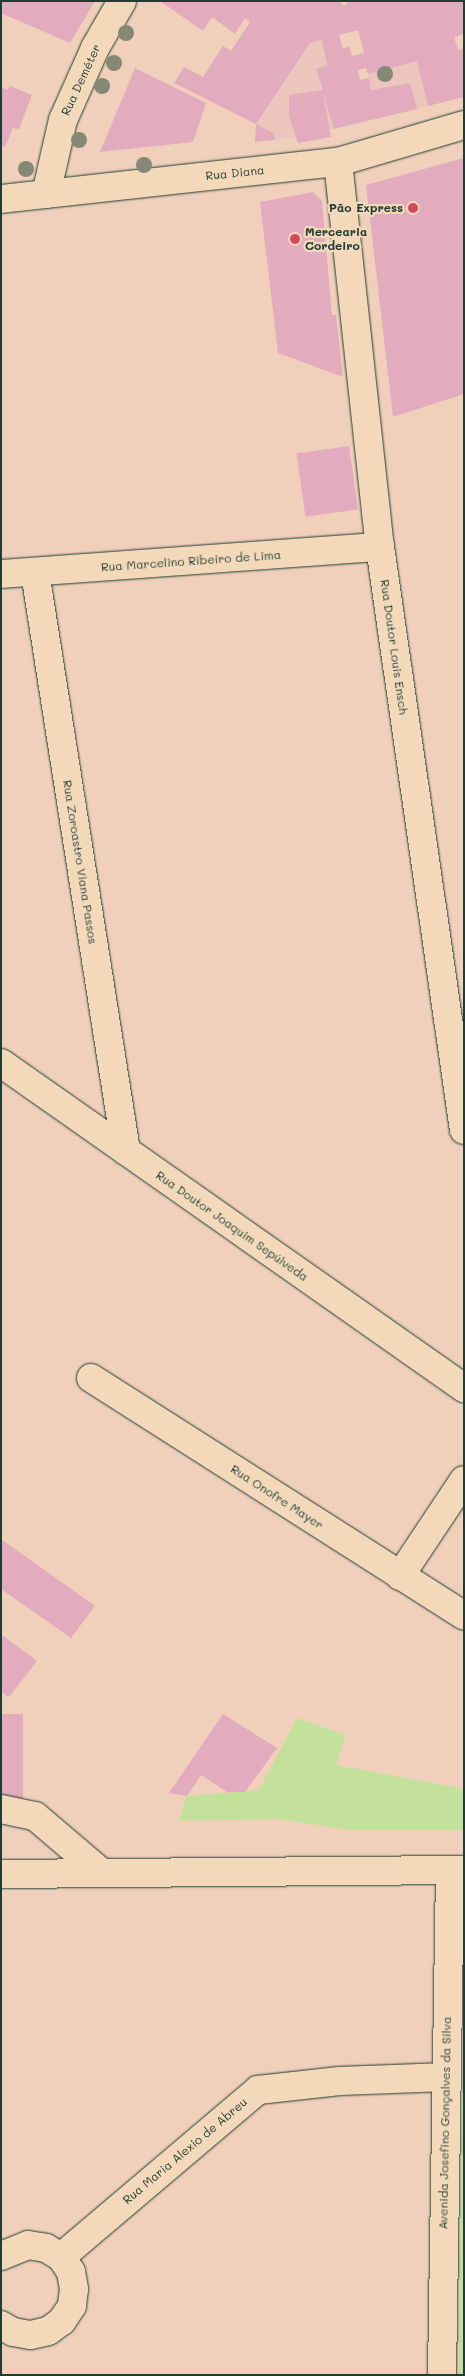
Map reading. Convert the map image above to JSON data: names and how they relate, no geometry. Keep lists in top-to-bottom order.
{
  "streets": {
    "street": [
      "Rua Deméter",
      "Rua Diana",
      "Rua Marcelino Ribeiro de Lima",
      "Rua Doutor Louis Ensch",
      "Rua Zoroastro Viana Passos",
      "Rua Doutor Joaquim Sepúlveda",
      "Rua Onofre Mayer",
      "Avenida Josefino Gonçalves da Silva",
      "Rua Maria Alexio de Abreu"
    ]
  },
  "crossings": [
    ["Rua Deméter", "Rua Diana"],
    ["Rua Diana", "Rua Doutor Louis Ensch"],
    ["Rua Marcelino Ribeiro de Lima", "Rua Doutor Louis Ensch"],
    ["Rua Marcelino Ribeiro de Lima", "Rua Zoroastro Viana Passos"],
    ["Rua Zoroastro Viana Passos", "Rua Doutor Joaquim Sepúlveda"],
    ["Avenida Josefino Gonçalves da Silva", "Rua Maria Alexio de Abreu"]
  ],
  "places": ["Pão Express", "Mercearia Cordeiro"]
}
